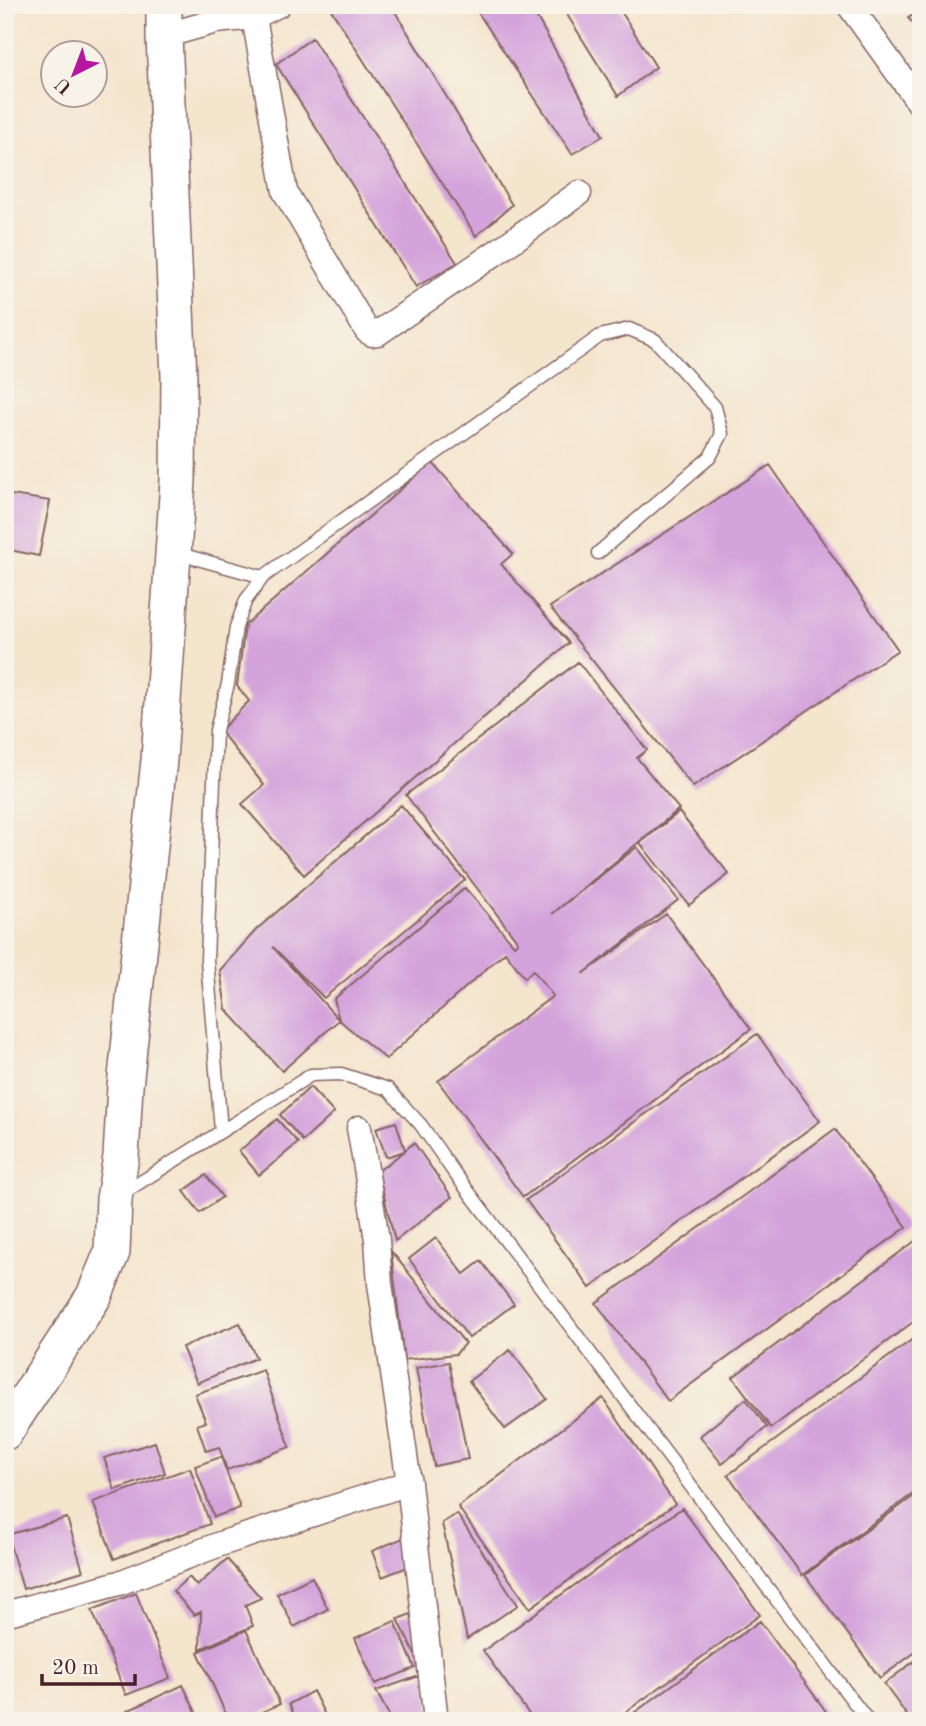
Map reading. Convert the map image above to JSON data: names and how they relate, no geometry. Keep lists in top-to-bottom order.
{
  "scale_bar": "20 m",
  "north": "bottom left"
}
